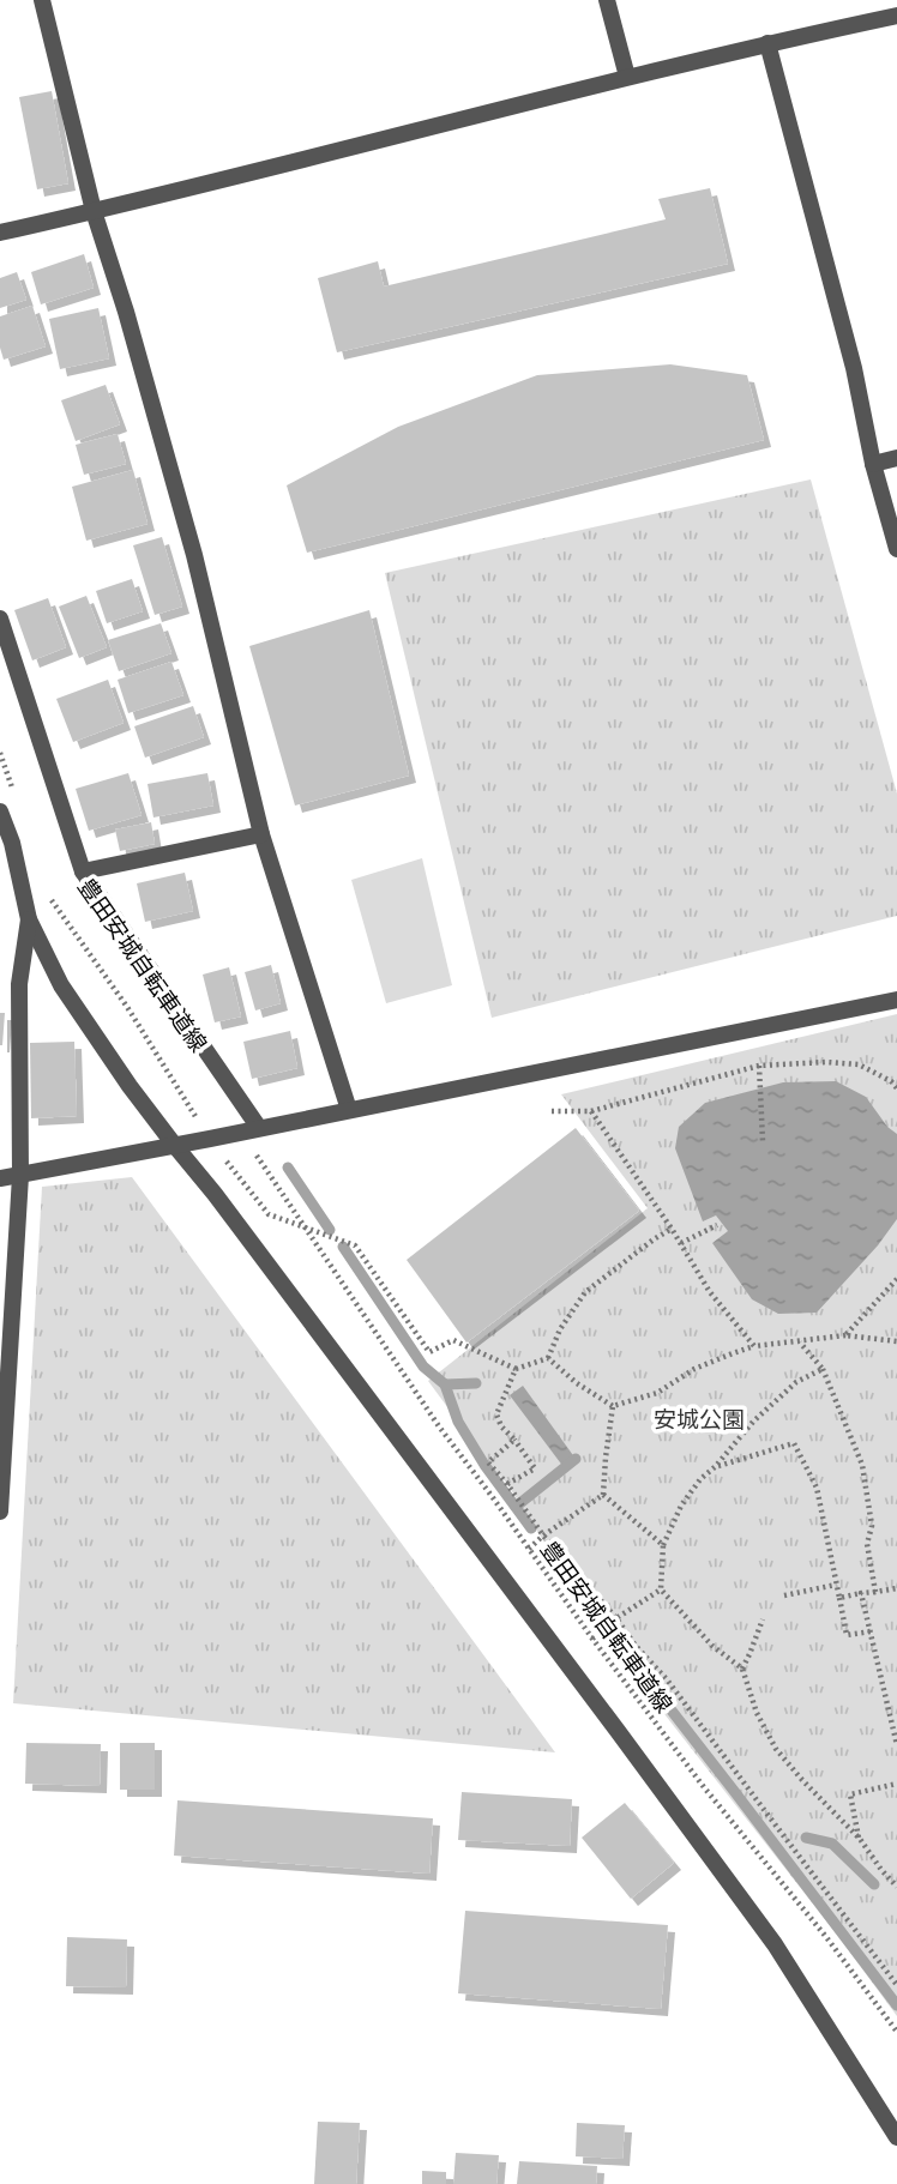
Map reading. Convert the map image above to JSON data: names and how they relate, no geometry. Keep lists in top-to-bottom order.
{
  "streets": {
    "path": ["豊田安城自転車道線"]
  },
  "parks": ["安城公園"]
}
